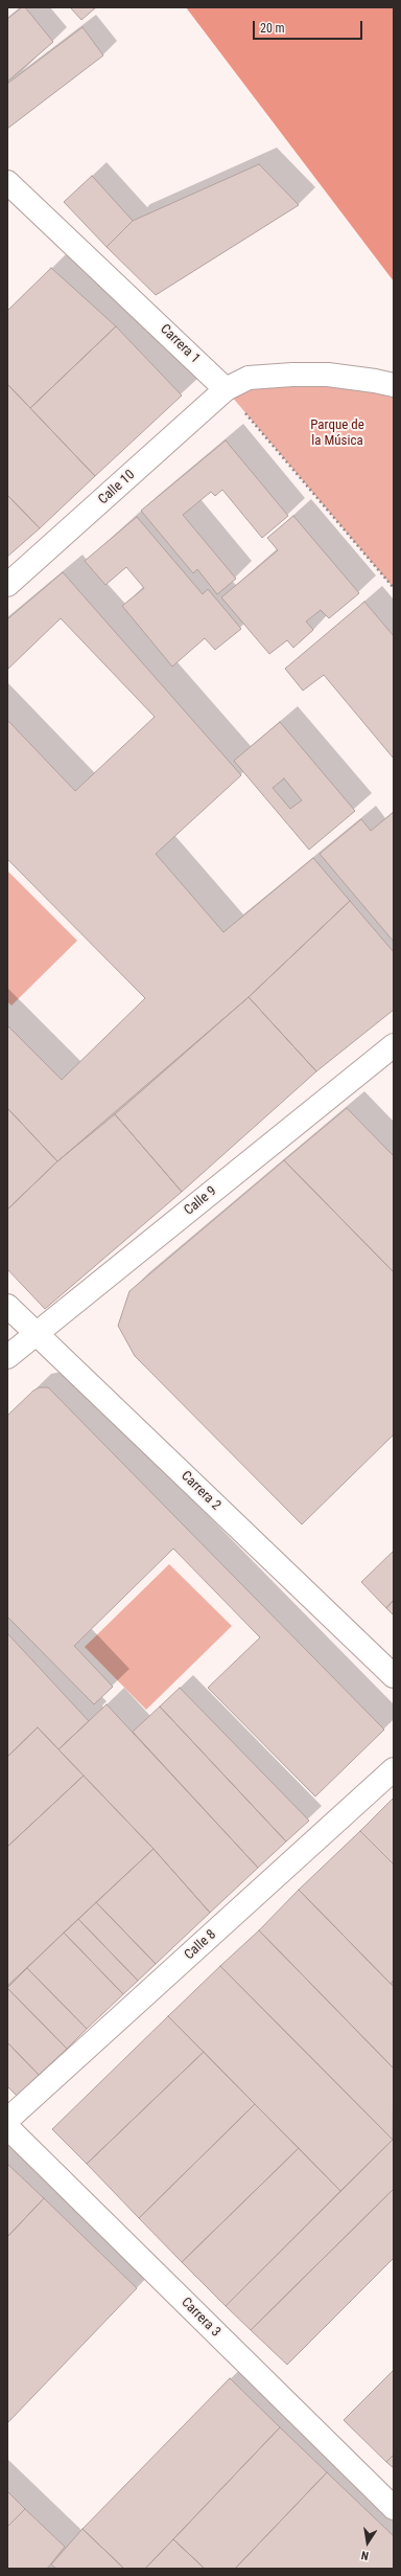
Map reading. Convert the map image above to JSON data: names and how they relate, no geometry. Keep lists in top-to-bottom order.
{
  "streets": {
    "street": [
      "Carrera 1",
      "Calle 10",
      "Calle 9",
      "Carrera 2",
      "Calle 8",
      "Carrera 3"
    ]
  },
  "crossings": [
    ["Carrera 1", "Calle 10"],
    ["Calle 9", "Carrera 2"]
  ],
  "parks": ["Parque de la Música"],
  "scale_bar": "20 m",
  "north": "bottom"
}
